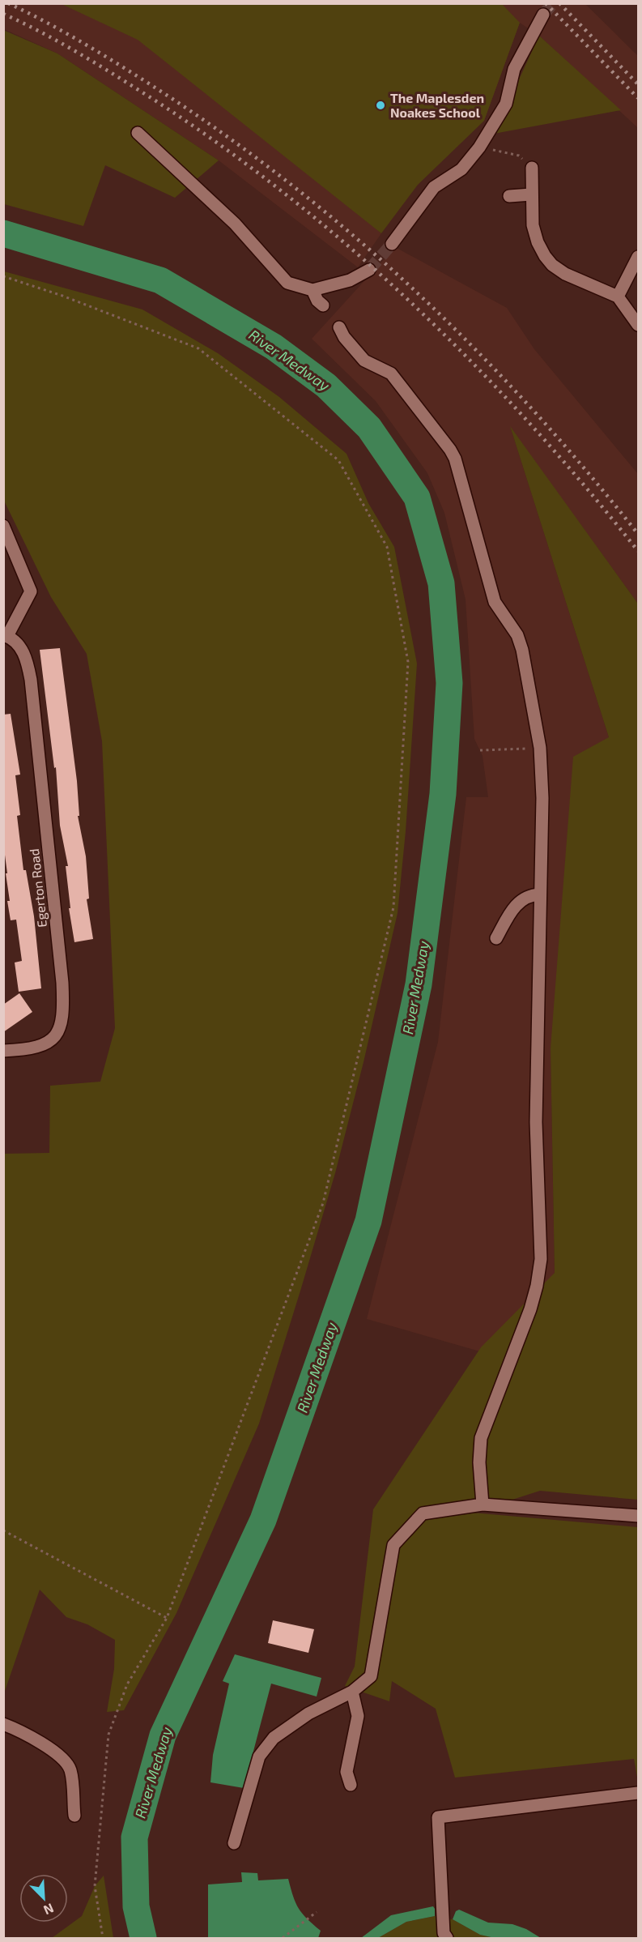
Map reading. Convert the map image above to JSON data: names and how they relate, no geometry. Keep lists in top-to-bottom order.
{
  "streets": {
    "street": ["Egerton Road"]
  },
  "water": ["River Medway"],
  "places": ["The Maplesden Noakes School"],
  "north": "bottom right"
}
